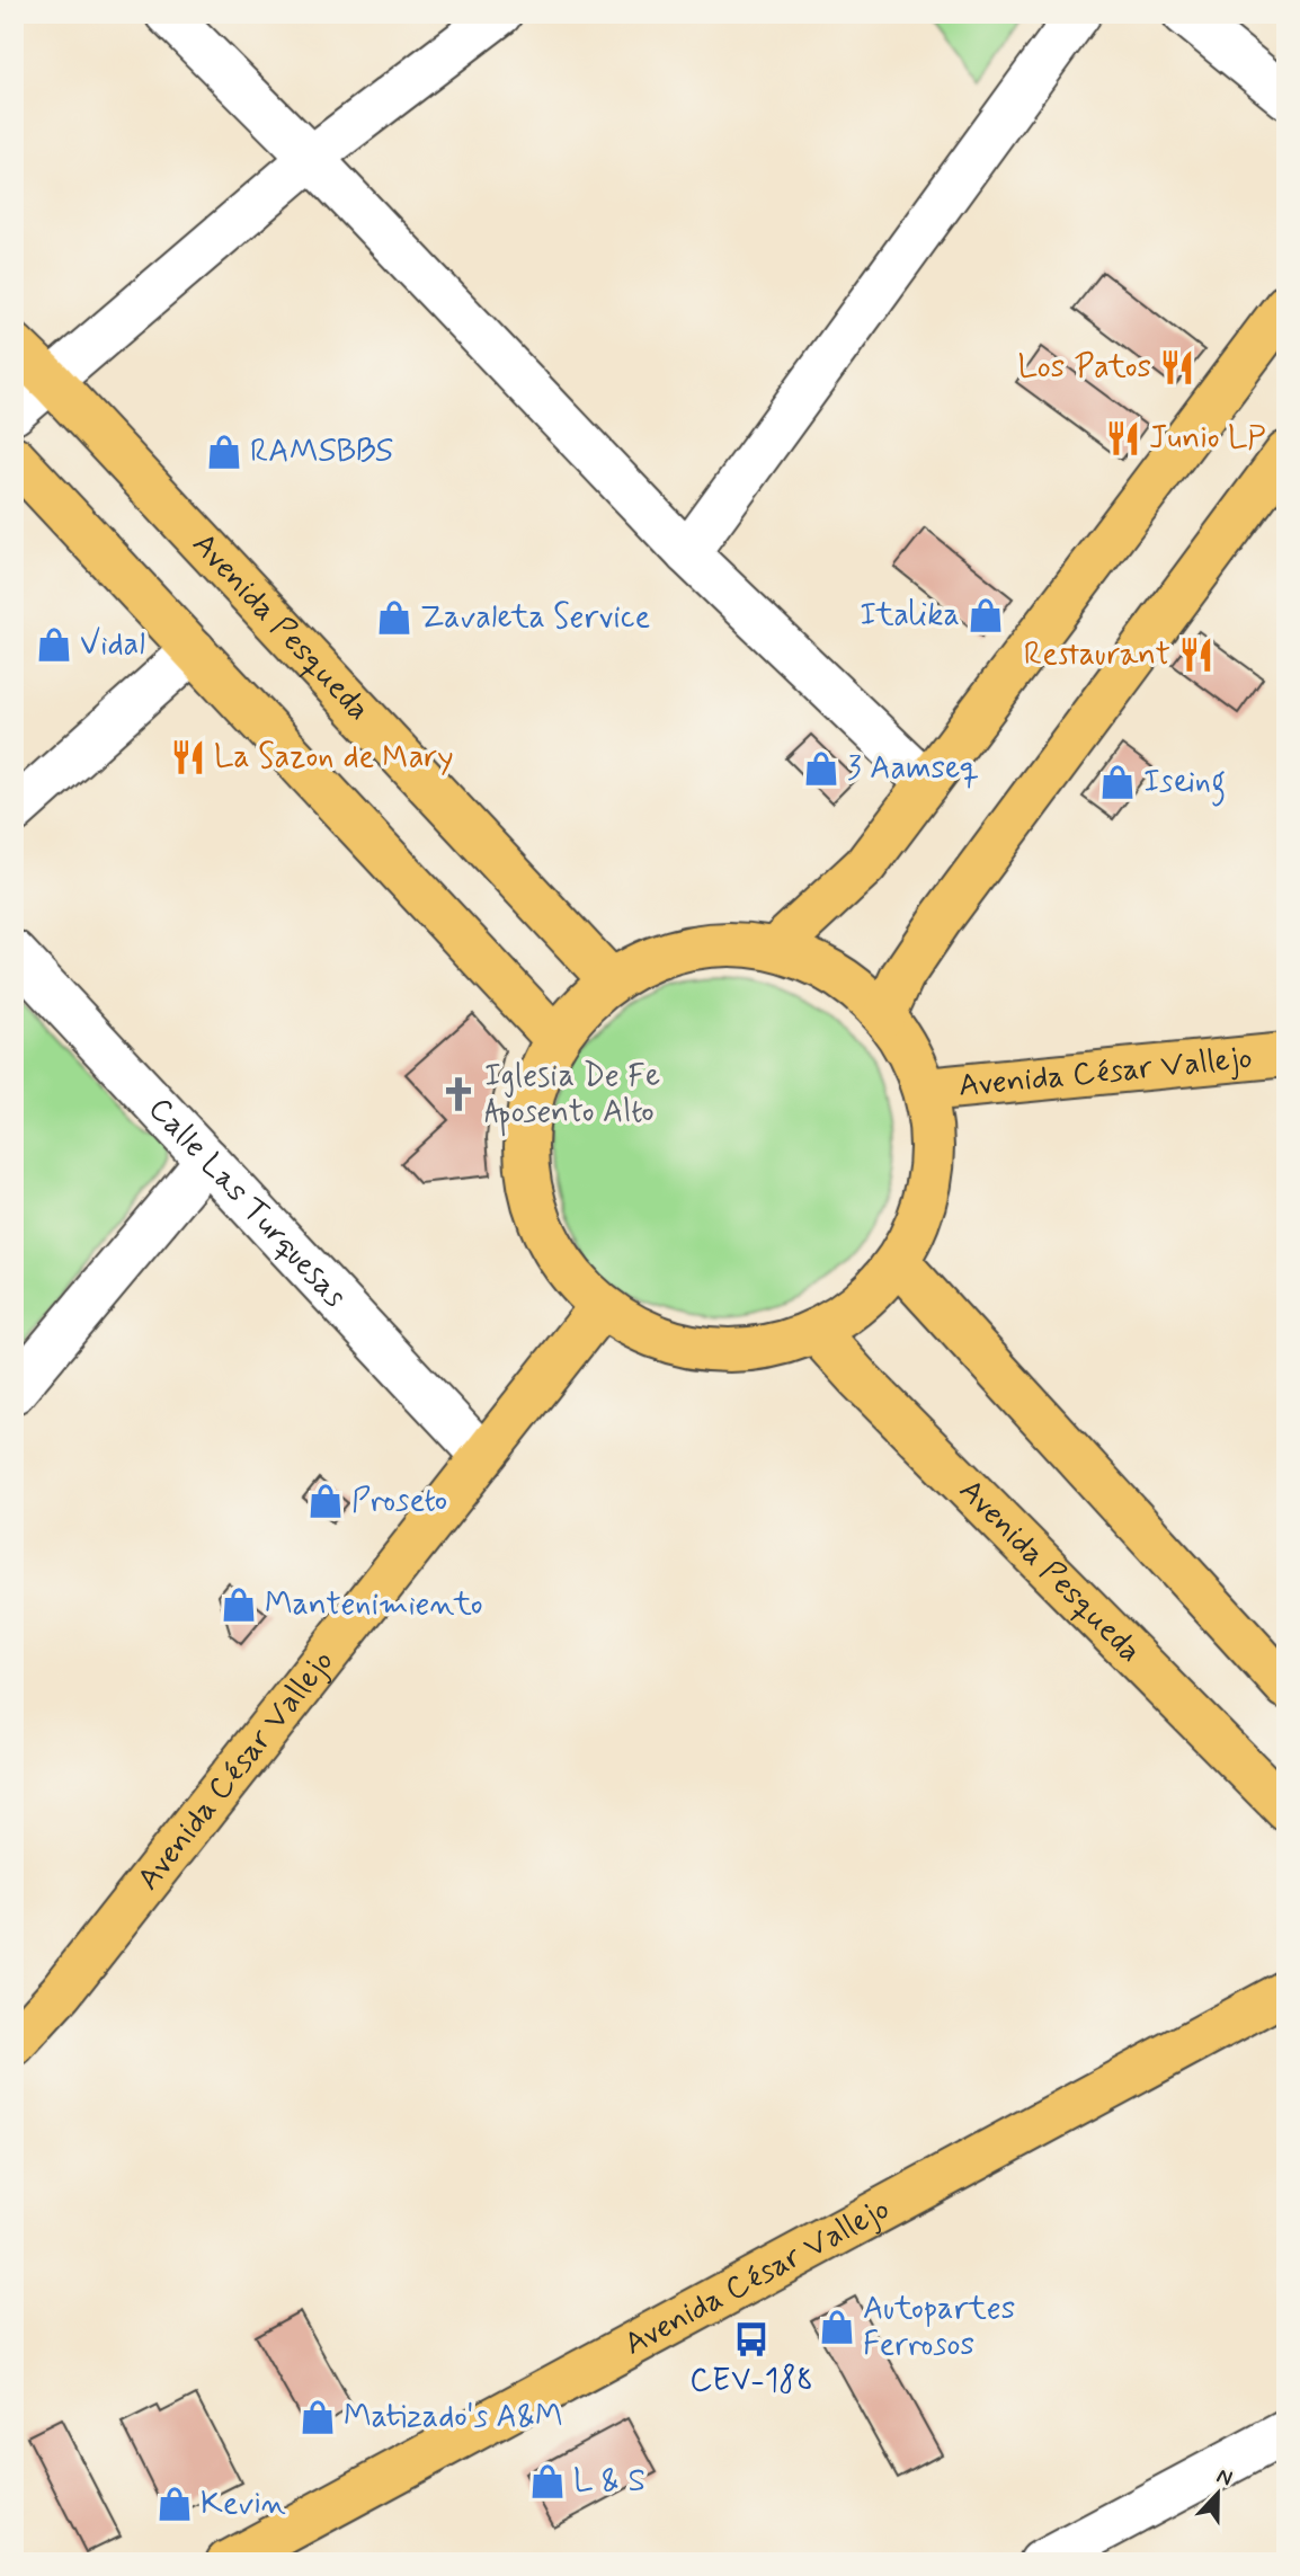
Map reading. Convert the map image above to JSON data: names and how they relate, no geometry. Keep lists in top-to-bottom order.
{
  "streets": {
    "main road": ["Avenida Pesqueda", "Avenida César Vallejo"],
    "street": ["Calle Las Turquesas"]
  },
  "crossings": [
    ["Avenida César Vallejo", "Calle Las Turquesas"]
  ],
  "places": {
    "restaurant": [
      "Los Patos",
      "Junio LP",
      "Restaurant",
      "La Sazon de Mary"
    ],
    "shop": [
      "RAMSBBS",
      "Italika",
      "Zavaleta Service",
      "Vidal",
      "3 Aamseq",
      "Iseing",
      "Proseto",
      "Mantenimiento",
      "Autopartes Ferrosos",
      "Matizado's A&M",
      "L & S",
      "Kevin"
    ],
    "church": ["Iglesia De Fe Aposento Alto"],
    "bus stop": ["CEV-188"]
  },
  "north": "top"
}
